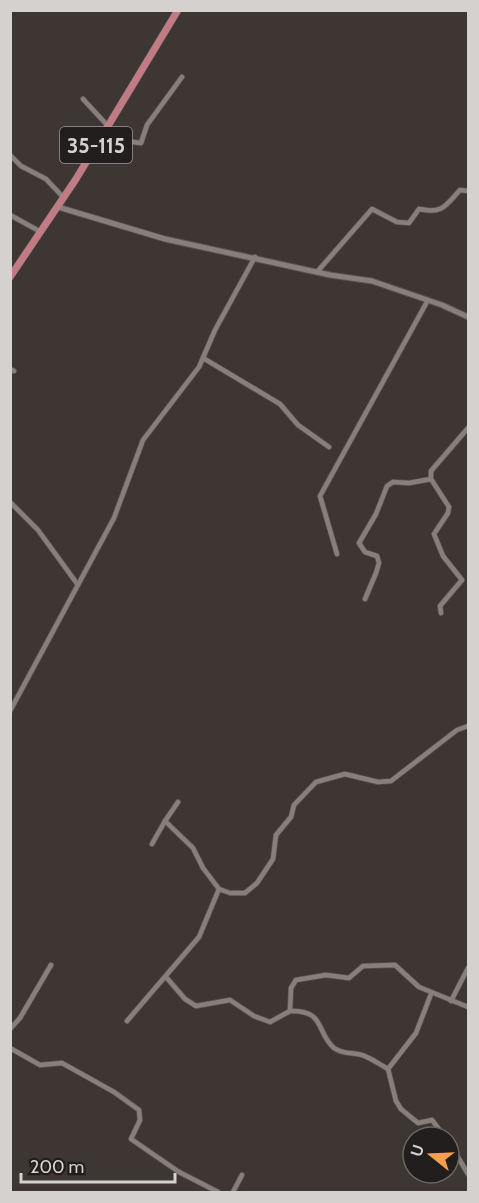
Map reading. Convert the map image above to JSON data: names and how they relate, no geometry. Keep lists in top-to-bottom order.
{
  "streets": {
    "main road": ["35-115"]
  },
  "scale_bar": "200 m",
  "north": "left"
}
